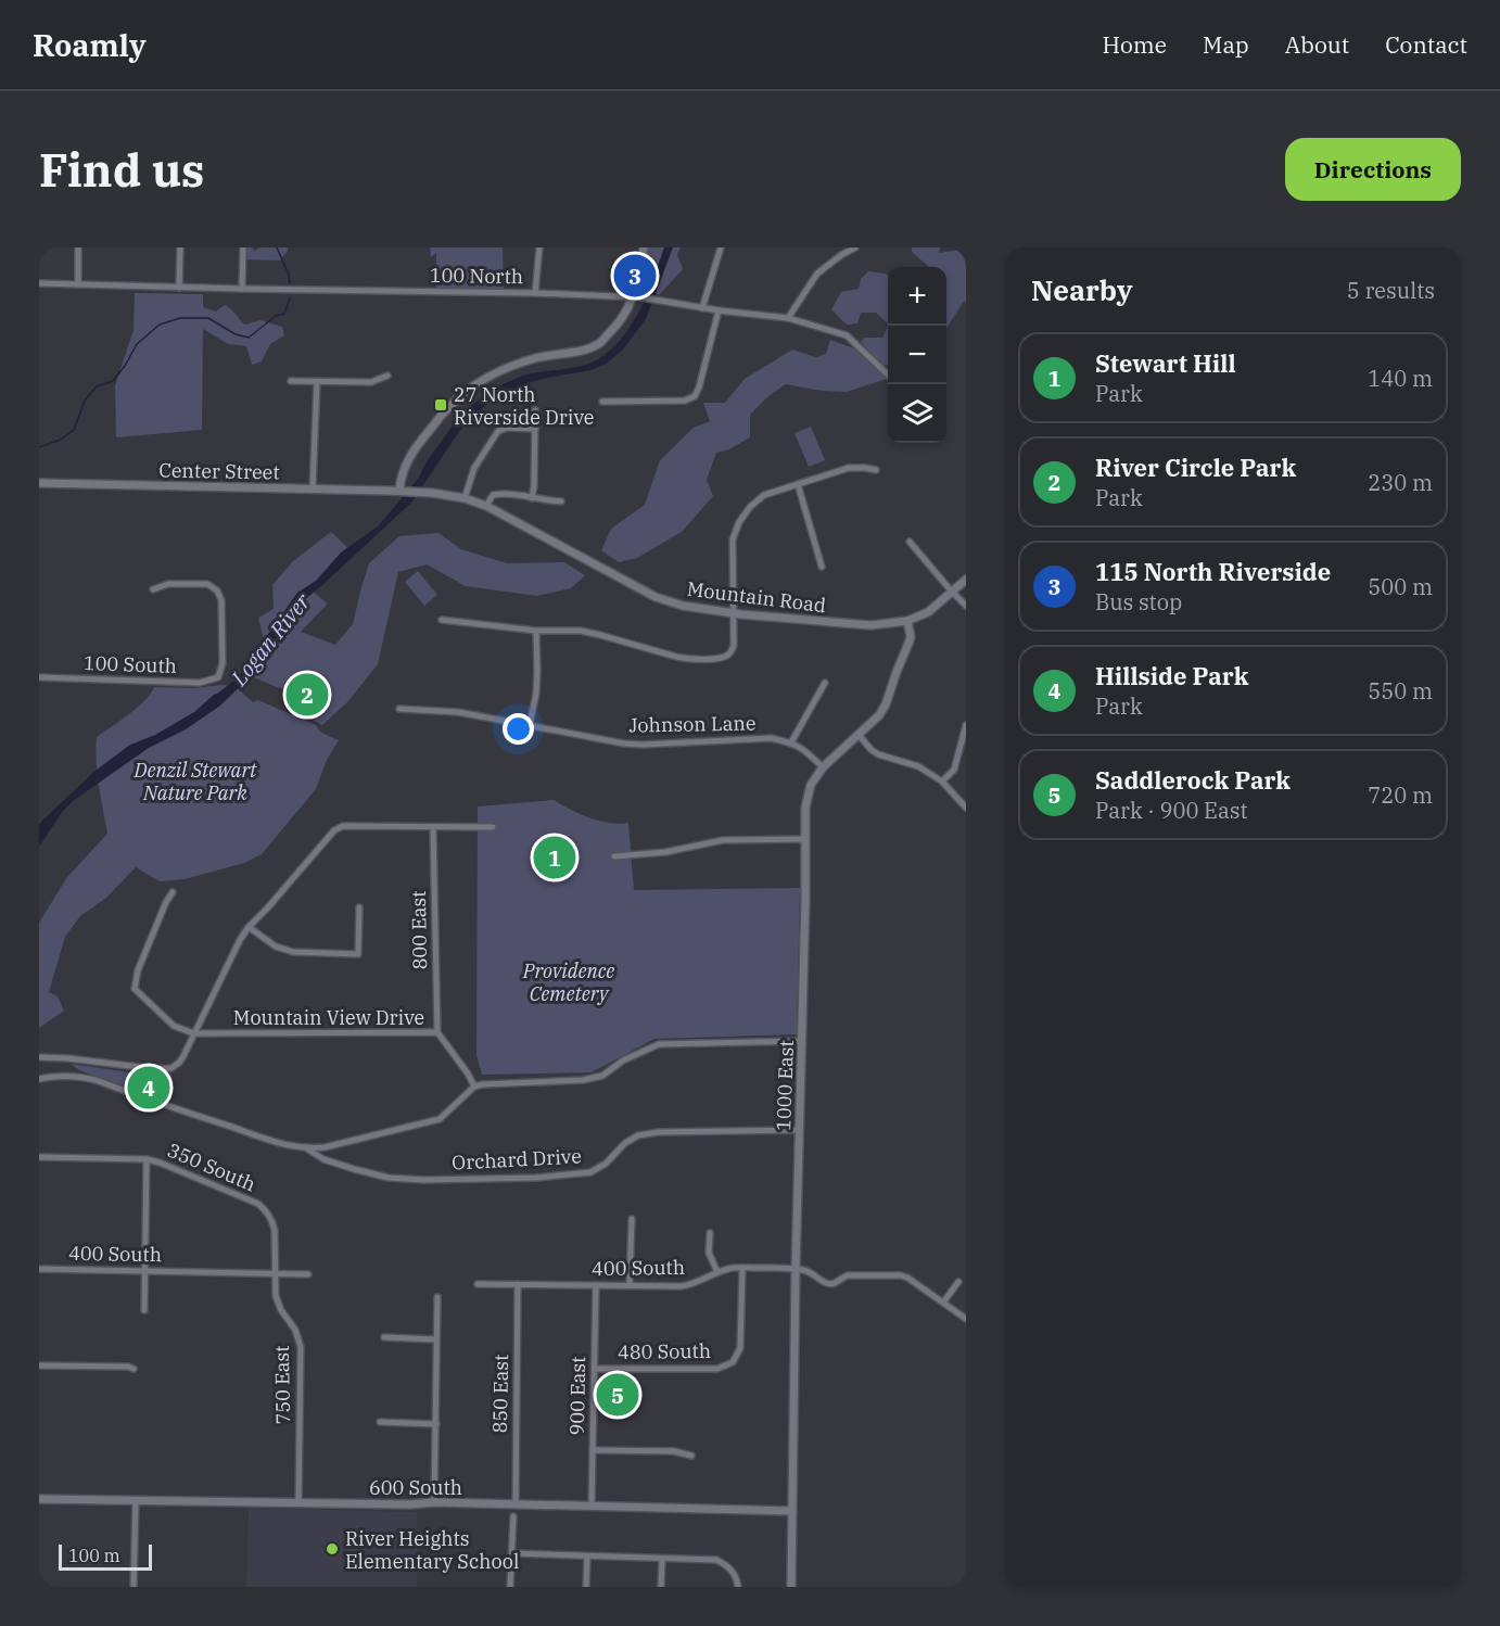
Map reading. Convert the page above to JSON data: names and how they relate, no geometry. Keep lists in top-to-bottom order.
{
  "streets": {
    "street": [
      "100 North",
      "Center Street",
      "Mountain Road",
      "100 South",
      "Johnson Lane",
      "800 East",
      "Mountain View Drive",
      "1000 East",
      "Orchard Drive",
      "350 South",
      "400 South",
      "480 South",
      "750 East",
      "850 East",
      "900 East",
      "600 South"
    ]
  },
  "crossings": [
    ["Center Street", "Mountain Road"],
    ["Mountain Road", "1000 East"],
    ["800 East", "Mountain View Drive"],
    ["1000 East", "Orchard Drive"],
    ["1000 East", "400 South"],
    ["1000 East", "600 South"],
    ["350 South", "400 South"],
    ["350 South", "750 East"],
    ["400 South", "480 South"],
    ["400 South", "750 East"],
    ["400 South", "850 East"],
    ["400 South", "900 East"],
    ["480 South", "900 East"],
    ["750 East", "600 South"],
    ["850 East", "600 South"],
    ["900 East", "600 South"]
  ],
  "water": ["Logan River"],
  "parks": ["Denzil Stewart Nature Park", "Providence Cemetery"],
  "places": {
    "transit": ["27 North Riverside Drive"],
    "other": ["River Heights Elementary School"]
  },
  "scale_bar": "100 m",
  "page": {
    "header": "Roamly",
    "nav": [
      "Home",
      "Map",
      "About",
      "Contact"
    ],
    "buttons": "Directions",
    "title": "Find us",
    "heading": ["Nearby", "5 results"],
    "pins": [
      "3",
      "2",
      "1",
      "4",
      "5"
    ],
    "map_buttons": ["+", "−"],
    "list": [
      {
        "mark": "1",
        "name": "Stewart Hill",
        "note": "Park",
        "value": "140 m"
      },
      {
        "mark": "2",
        "name": "River Circle Park",
        "note": "Park",
        "value": "230 m"
      },
      {
        "mark": "3",
        "name": "115 North Riverside",
        "note": "Bus stop",
        "value": "500 m"
      },
      {
        "mark": "4",
        "name": "Hillside Park",
        "note": "Park",
        "value": "550 m"
      },
      {
        "mark": "5",
        "name": "Saddlerock Park",
        "note": "Park · 900 East",
        "value": "720 m"
      }
    ],
    "scale": "100 m"
  }
}
